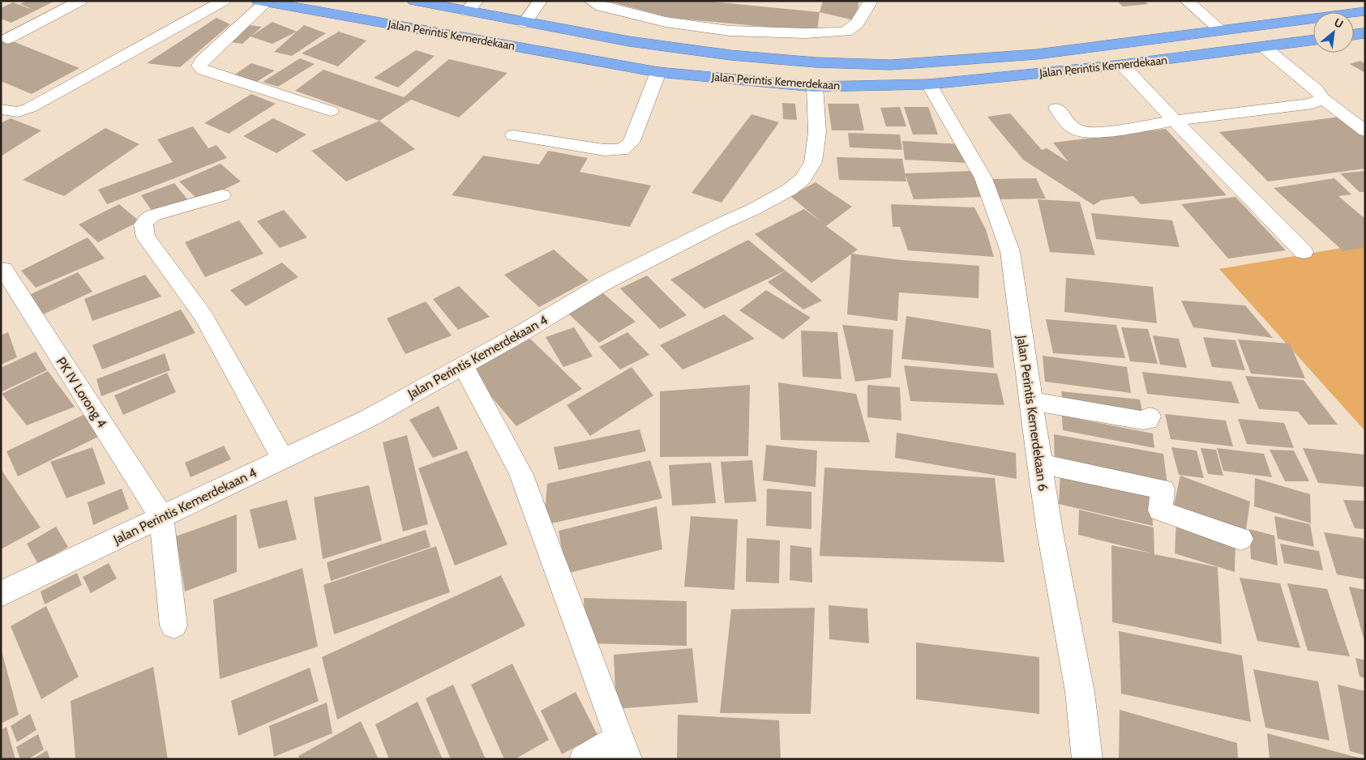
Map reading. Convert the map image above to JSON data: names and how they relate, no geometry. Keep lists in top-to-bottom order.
{
  "streets": {
    "highway": ["Jalan Perintis Kemerdekaan"],
    "street": ["Jalan Perintis Kemerdekaan 4", "PK IV Lorong 4", "Jalan Perintis Kemerdekaan 6"]
  },
  "crossings": [
    ["Jalan Perintis Kemerdekaan", "Jalan Perintis Kemerdekaan 4"],
    ["Jalan Perintis Kemerdekaan", "Jalan Perintis Kemerdekaan 6"],
    ["Jalan Perintis Kemerdekaan 4", "PK IV Lorong 4"]
  ],
  "north": "top right"
}
